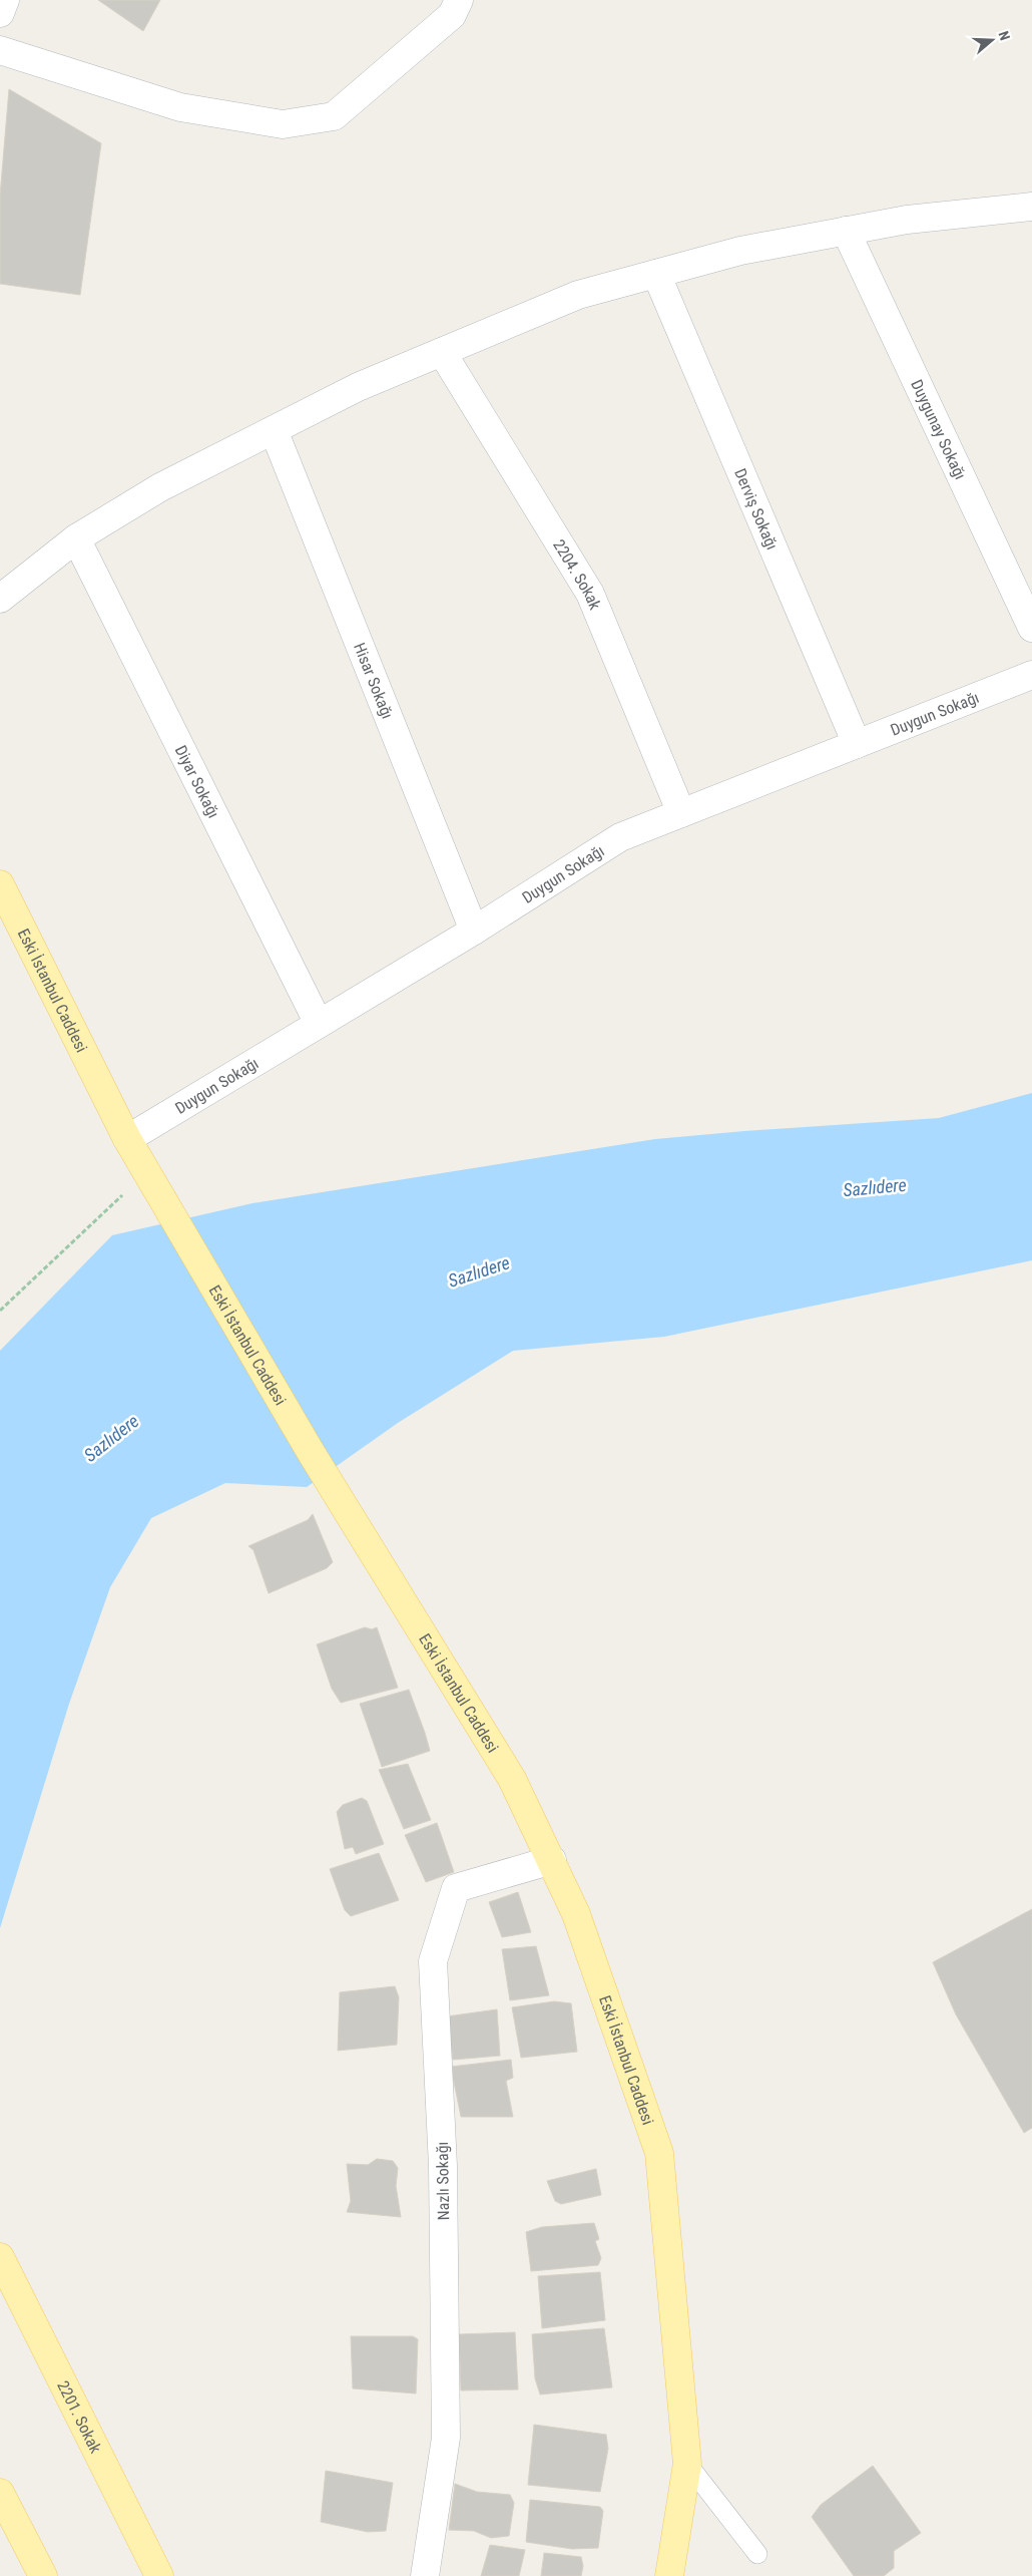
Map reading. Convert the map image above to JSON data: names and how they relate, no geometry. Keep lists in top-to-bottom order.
{
  "streets": {
    "main road": ["Eski İstanbul Caddesi", "2201. Sokak"],
    "street": [
      "Duygunay Sokağı",
      "Derviş Sokağı",
      "2204. Sokak",
      "Hisar Sokağı",
      "Duygun Sokağı",
      "Diyar Sokağı",
      "Nazlı Sokağı"
    ]
  },
  "crossings": [
    ["Derviş Sokağı", "Duygun Sokağı"],
    ["2204. Sokak", "Duygun Sokağı"],
    ["Hisar Sokağı", "Duygun Sokağı"],
    ["Duygun Sokağı", "Diyar Sokağı"],
    ["Duygun Sokağı", "Eski İstanbul Caddesi"],
    ["Eski İstanbul Caddesi", "Nazlı Sokağı"]
  ],
  "water": ["Sazlıdere"],
  "north": "right"
}
